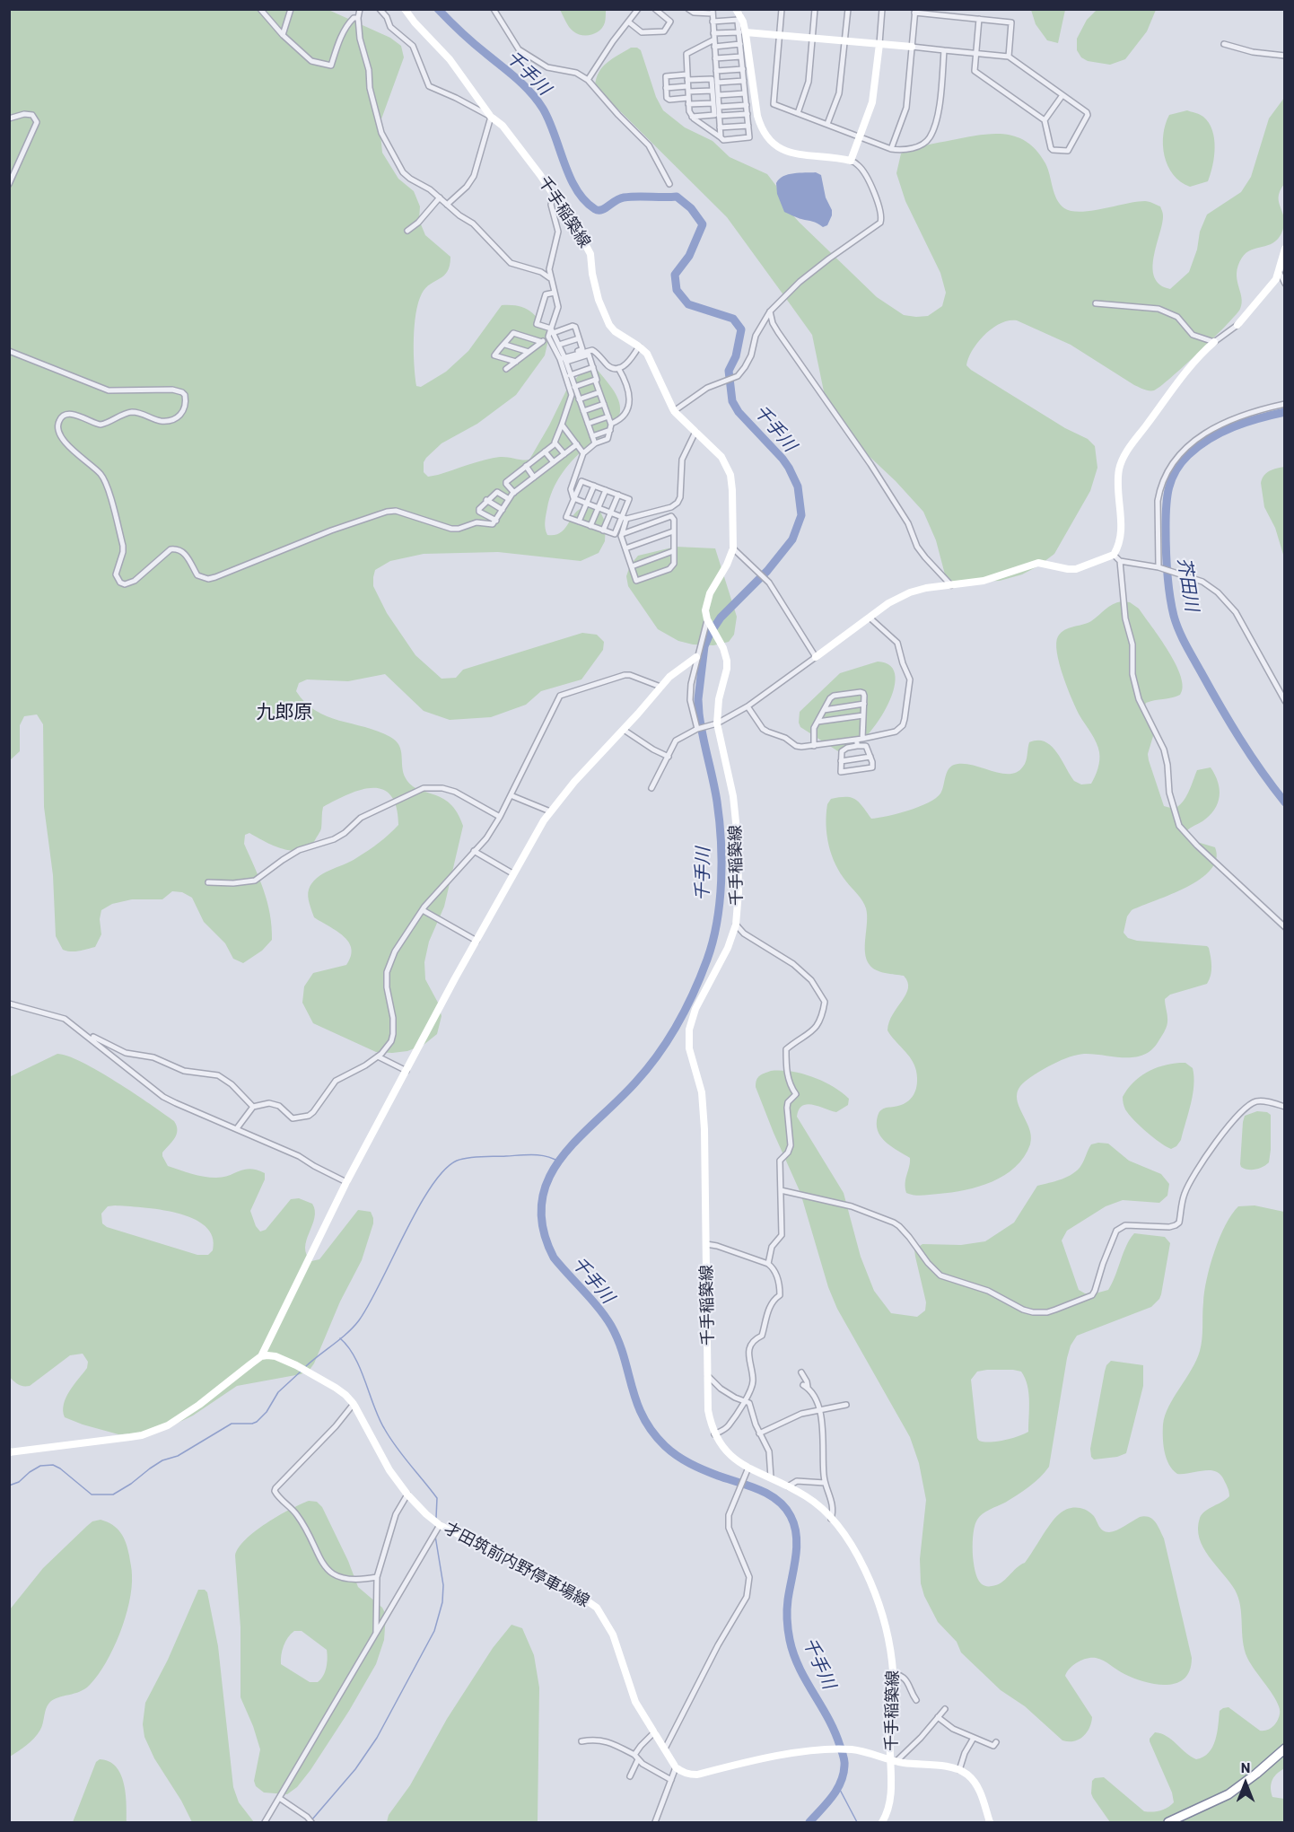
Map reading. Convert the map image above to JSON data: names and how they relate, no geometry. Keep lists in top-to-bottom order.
{
  "streets": {
    "main road": ["千手稲築線", "才田筑前内野停車場線"]
  },
  "districts": ["九郎原"],
  "water": ["千手川", "芥田川"],
  "north": "top"
}
